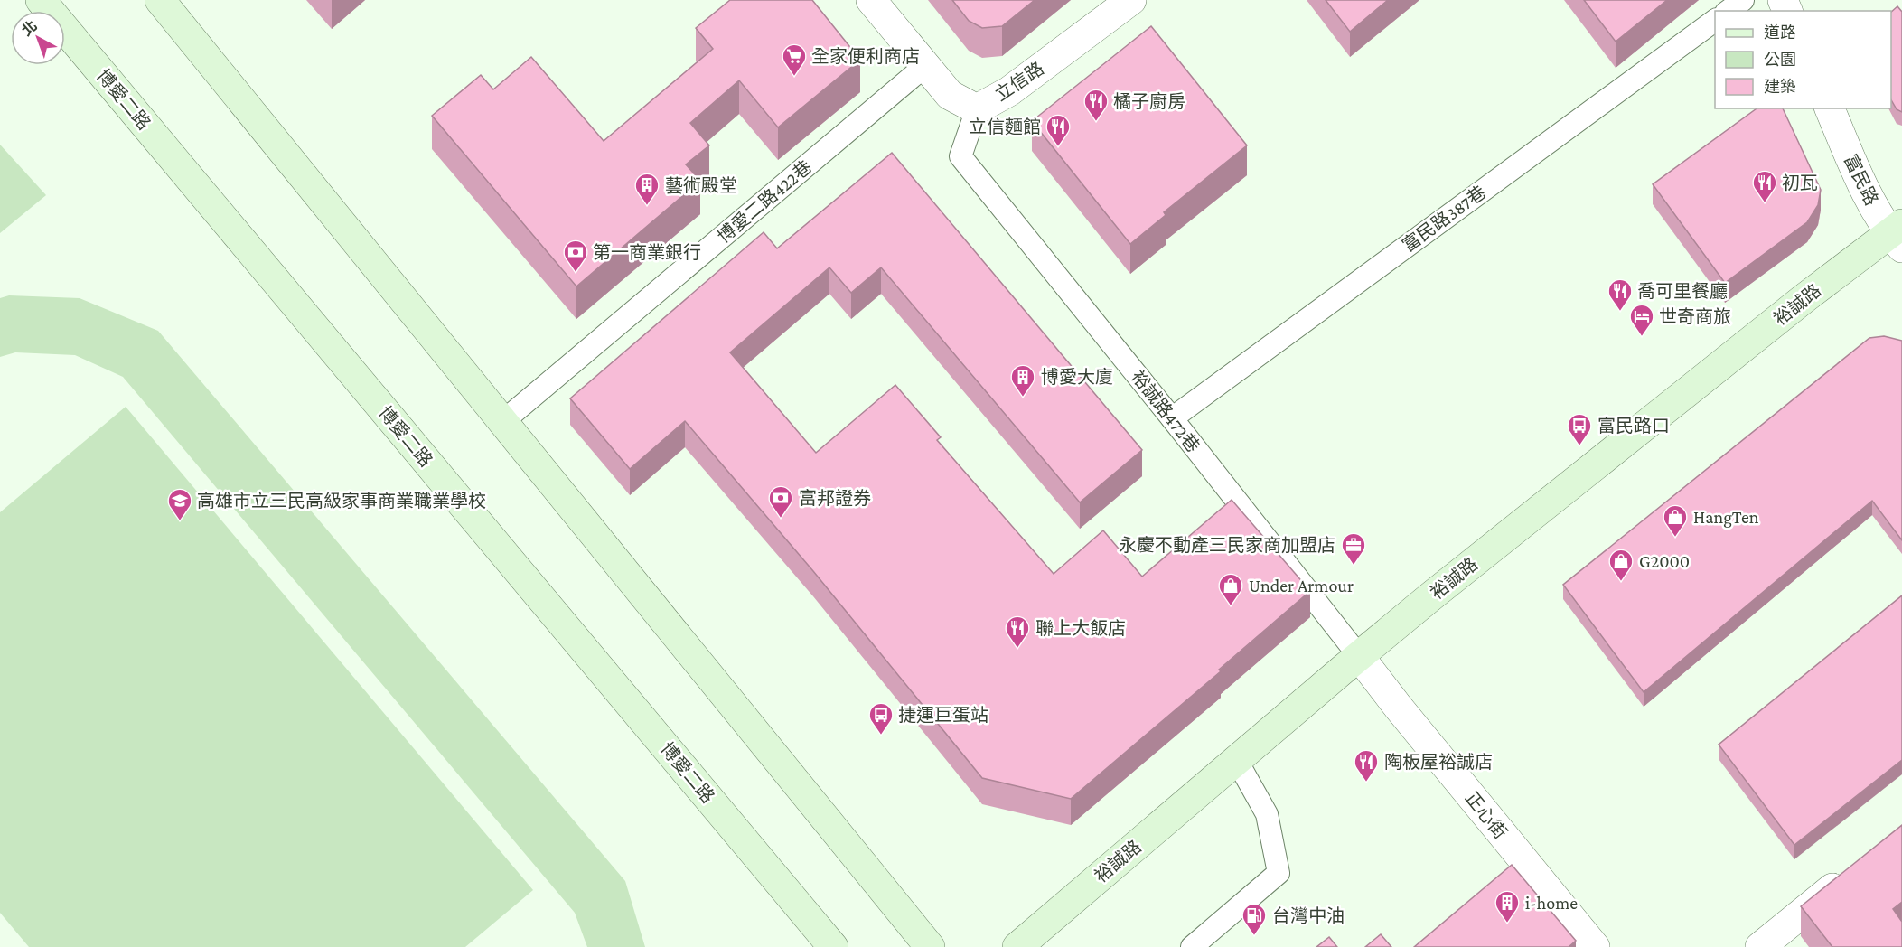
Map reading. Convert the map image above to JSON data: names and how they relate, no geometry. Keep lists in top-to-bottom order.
{
  "streets": {
    "main road": ["博愛二路", "裕誠路"],
    "street": ["立信路", "富民路", "正心街"],
    "lane": ["博愛二路422巷", "富民路387巷", "裕誠路472巷"]
  },
  "crossings": [
    ["立信路", "博愛二路422巷"],
    ["立信路", "裕誠路472巷"],
    ["富民路", "裕誠路"],
    ["富民路387巷", "裕誠路472巷"],
    ["裕誠路", "裕誠路472巷"],
    ["裕誠路", "正心街"],
    ["裕誠路472巷", "正心街"]
  ],
  "places": {
    "supermarket": ["全家便利商店"],
    "restaurant": [
      "橘子廚房",
      "立信麵館",
      "初瓦",
      "喬可里餐廳",
      "聯上大飯店",
      "陶板屋裕誠店"
    ],
    "building": ["藝術殿堂", "博愛大廈", "i-home"],
    "bank": ["第一商業銀行", "富邦證券"],
    "hotel": ["世奇商旅"],
    "bus stop": ["富民路口", "捷運巨蛋站"],
    "school or university": ["高雄市立三民高級家事商業職業學校"],
    "shop": ["HangTen", "G2000", "Under Armour"],
    "office": ["永慶不動產三民家商加盟店"],
    "fuel station": ["台灣中油"]
  },
  "legend": ["道路", "公園", "建築"],
  "north": "top left"
}
